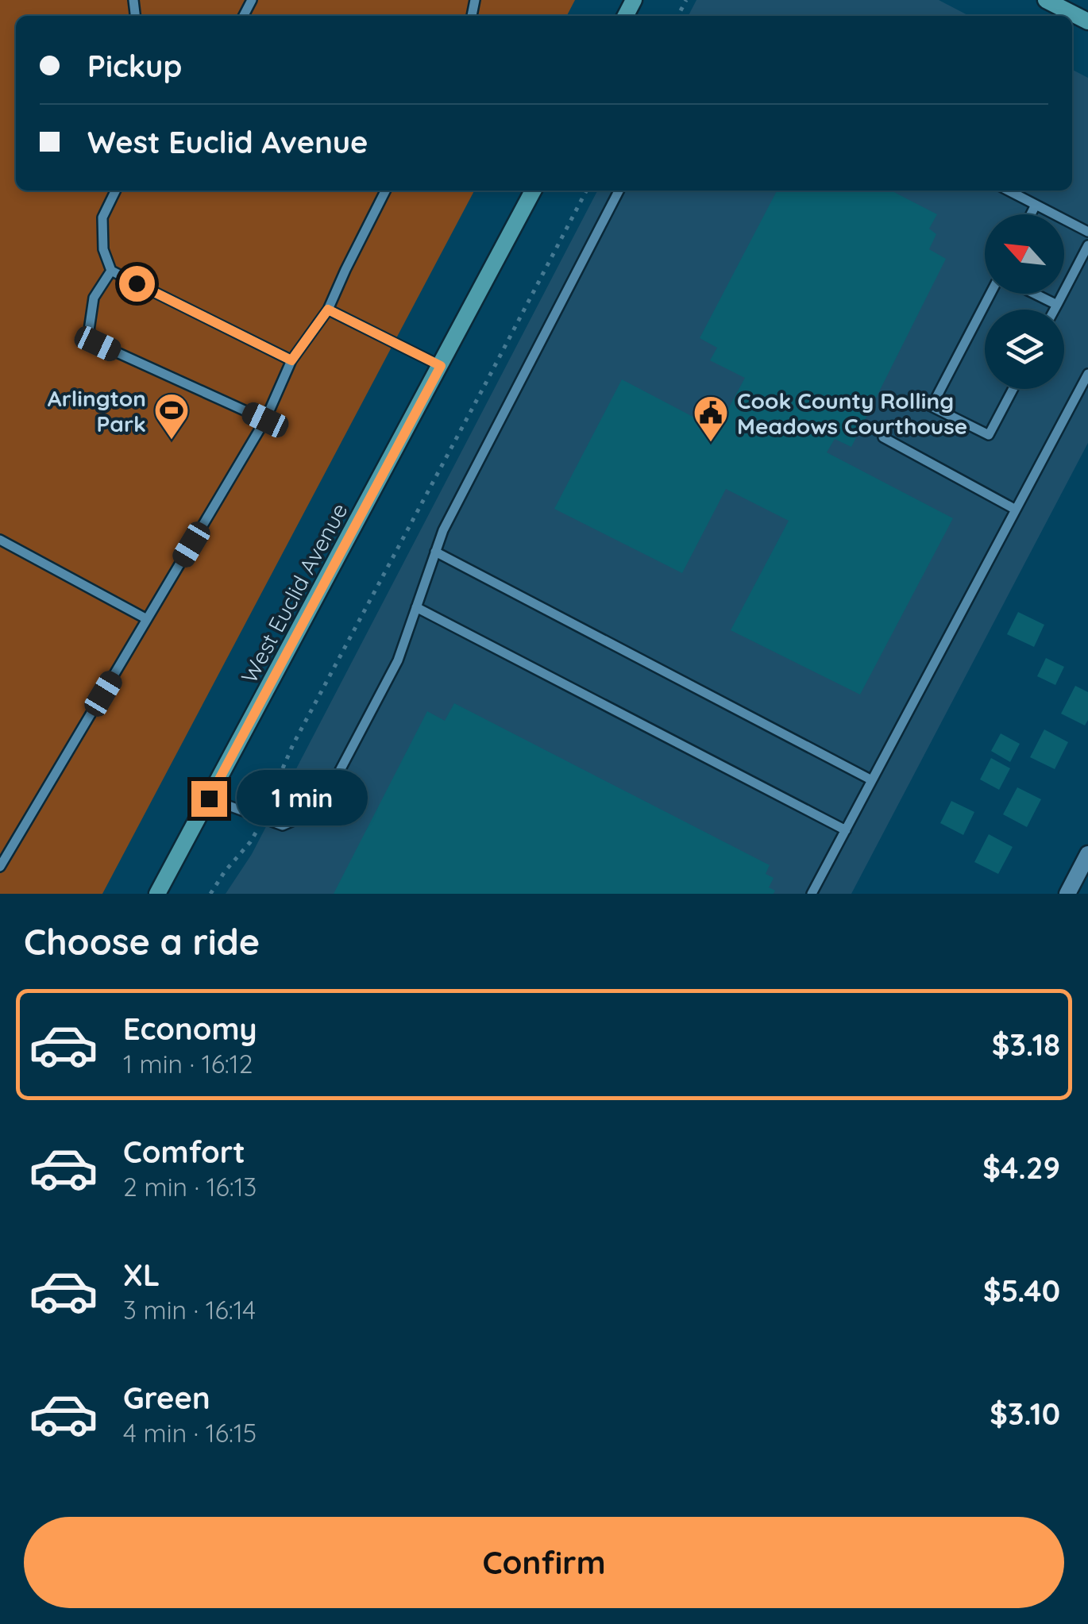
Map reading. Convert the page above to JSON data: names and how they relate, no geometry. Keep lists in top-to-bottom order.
{
  "streets": {
    "main road": ["West Euclid Avenue"]
  },
  "places": {
    "sports": ["Arlington Park"],
    "public building": ["Cook County Rolling Meadows Courthouse"]
  },
  "north": "top left",
  "page": {
    "banner": ["Pickup", "West Euclid Avenue"],
    "bubble": "1 min",
    "heading": "Choose a ride",
    "list": [
      {
        "name": "Economy",
        "note": "1 min · 16:12",
        "value": "$3.18"
      },
      {
        "name": "Comfort",
        "note": "2 min · 16:13",
        "value": "$4.29"
      },
      {
        "name": "XL",
        "note": "3 min · 16:14",
        "value": "$5.40"
      },
      {
        "name": "Green",
        "note": "4 min · 16:15",
        "value": "$3.10"
      }
    ],
    "buttons": "Confirm"
  }
}
